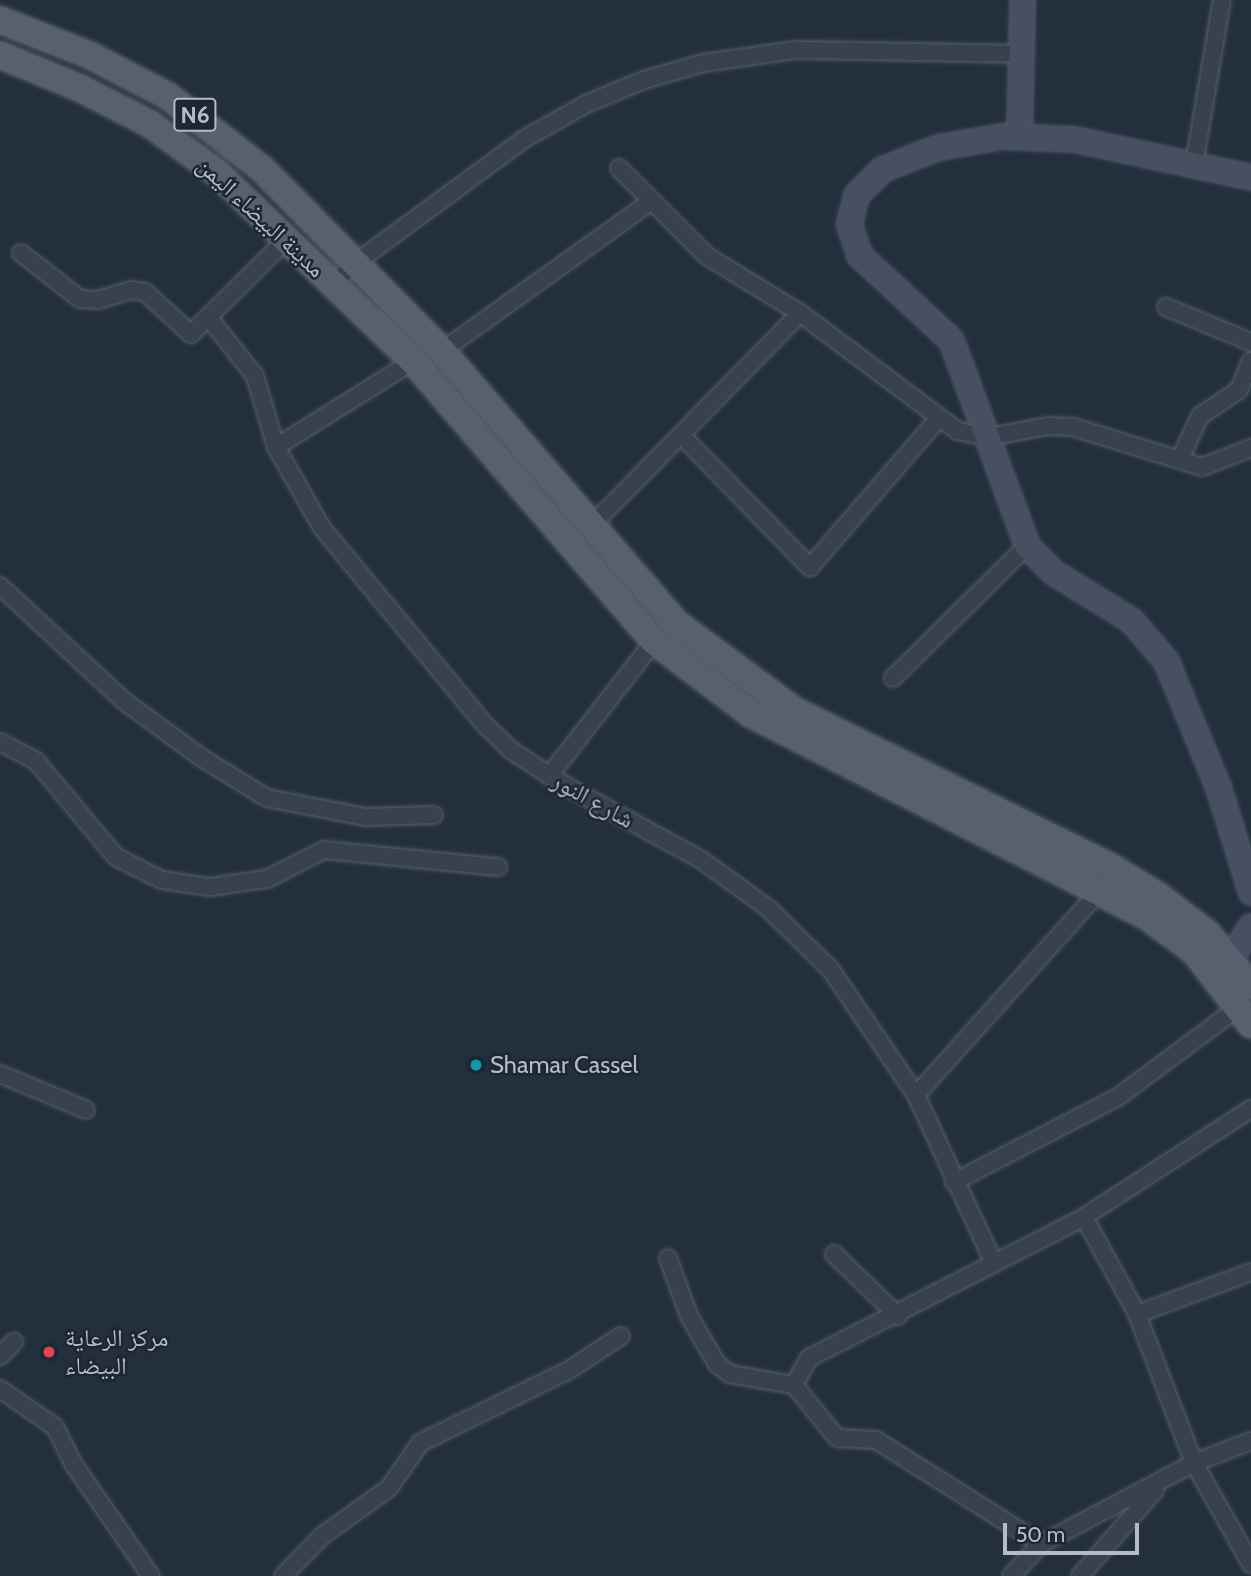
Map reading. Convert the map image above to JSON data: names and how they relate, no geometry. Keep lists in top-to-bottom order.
{
  "streets": {
    "main road": ["N6", "مدينة البيضاء اليمن"],
    "street": ["شارع النور"]
  },
  "places": ["Shamar Cassel", "مركز الرعاية البيضاء"],
  "scale_bar": "50 m"
}
